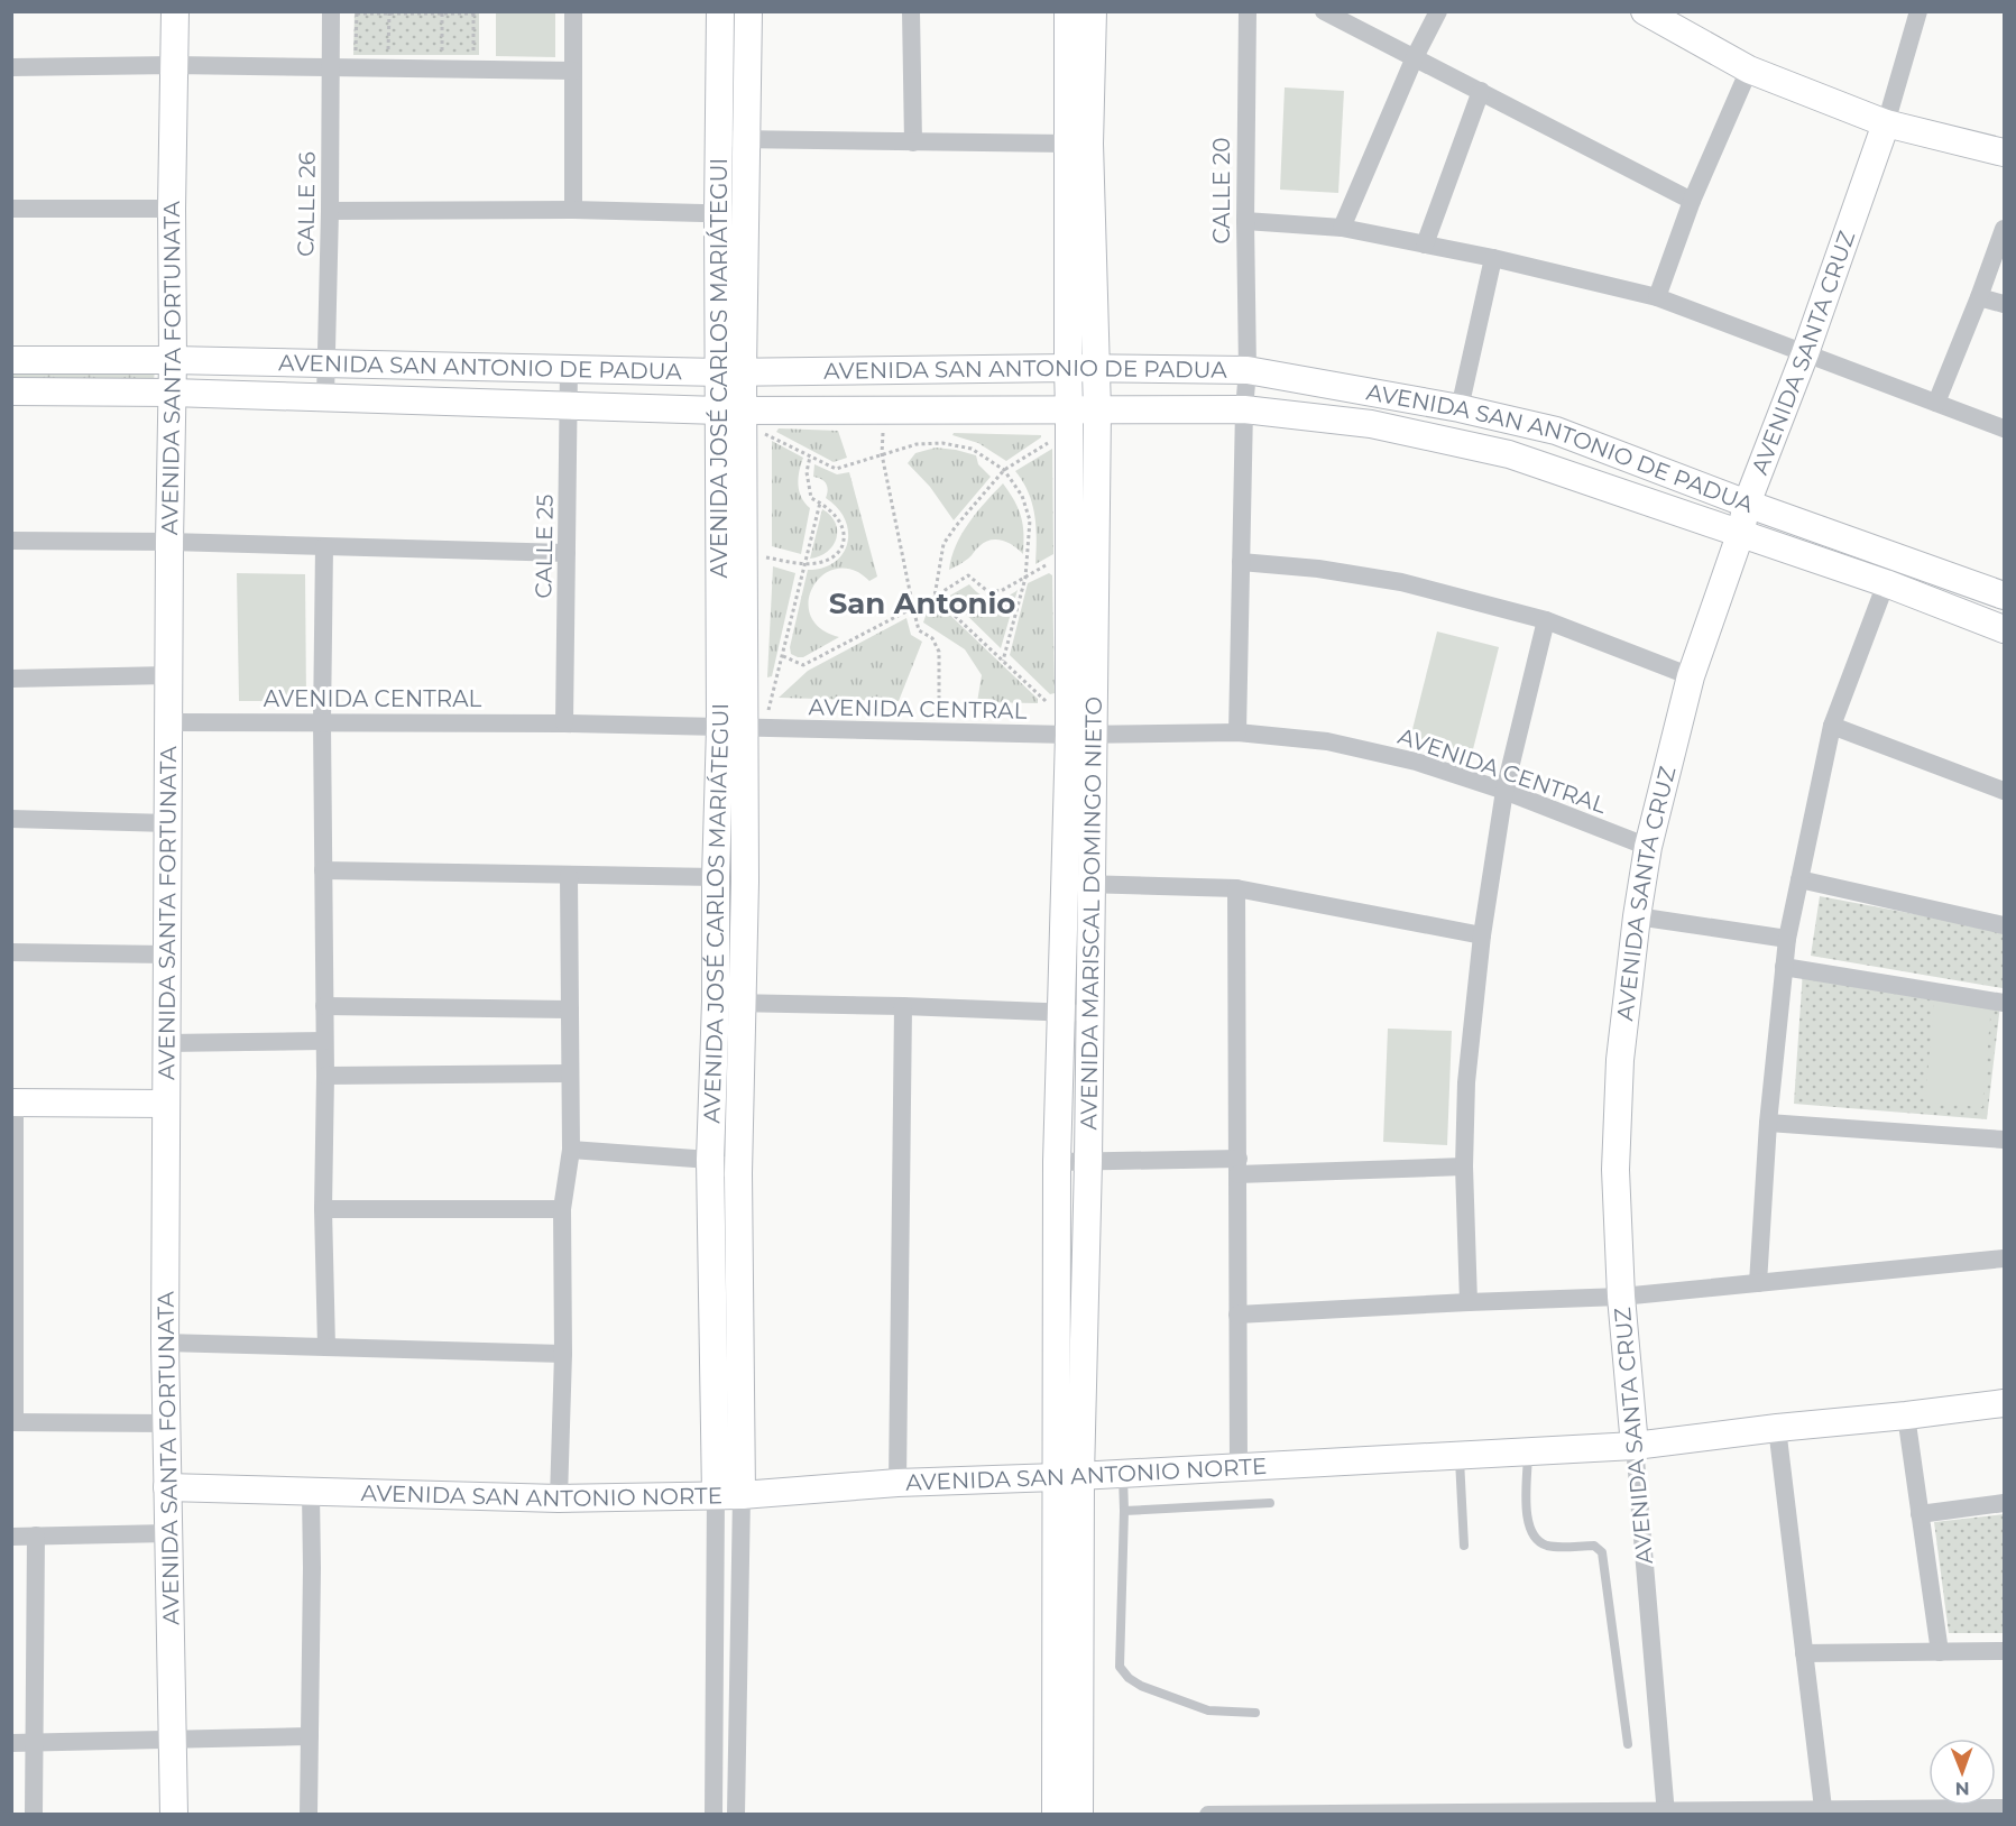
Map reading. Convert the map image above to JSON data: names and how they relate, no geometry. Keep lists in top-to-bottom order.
{
  "streets": {
    "street": [
      "CALLE 20",
      "CALLE 26",
      "AVENIDA SANTA CRUZ",
      "AVENIDA SAN ANTONIO DE PADUA",
      "AVENIDA SANTA FORTUNATA",
      "AVENIDA JOSÉ CARLOS MARIÁTEGUI",
      "CALLE 25",
      "AVENIDA CENTRAL",
      "AVENIDA MARISCAL DOMINGO NIETO",
      "AVENIDA SAN ANTONIO NORTE"
    ]
  },
  "crossings": [
    ["CALLE 20", "AVENIDA SAN ANTONIO DE PADUA"],
    ["CALLE 20", "AVENIDA CENTRAL"],
    ["CALLE 26", "AVENIDA SAN ANTONIO DE PADUA"],
    ["AVENIDA SANTA CRUZ", "AVENIDA SAN ANTONIO DE PADUA"],
    ["AVENIDA SANTA CRUZ", "AVENIDA CENTRAL"],
    ["AVENIDA SANTA CRUZ", "AVENIDA SAN ANTONIO NORTE"],
    ["AVENIDA SAN ANTONIO DE PADUA", "AVENIDA SANTA FORTUNATA"],
    ["AVENIDA SAN ANTONIO DE PADUA", "AVENIDA JOSÉ CARLOS MARIÁTEGUI"],
    ["AVENIDA SAN ANTONIO DE PADUA", "CALLE 25"],
    ["AVENIDA SAN ANTONIO DE PADUA", "AVENIDA MARISCAL DOMINGO NIETO"],
    ["AVENIDA SANTA FORTUNATA", "AVENIDA CENTRAL"],
    ["AVENIDA SANTA FORTUNATA", "AVENIDA SAN ANTONIO NORTE"],
    ["AVENIDA JOSÉ CARLOS MARIÁTEGUI", "AVENIDA CENTRAL"],
    ["AVENIDA JOSÉ CARLOS MARIÁTEGUI", "AVENIDA SAN ANTONIO NORTE"],
    ["CALLE 25", "AVENIDA CENTRAL"],
    ["AVENIDA CENTRAL", "AVENIDA MARISCAL DOMINGO NIETO"],
    ["AVENIDA MARISCAL DOMINGO NIETO", "AVENIDA SAN ANTONIO NORTE"]
  ],
  "districts": ["San Antonio"],
  "north": "bottom"
}
